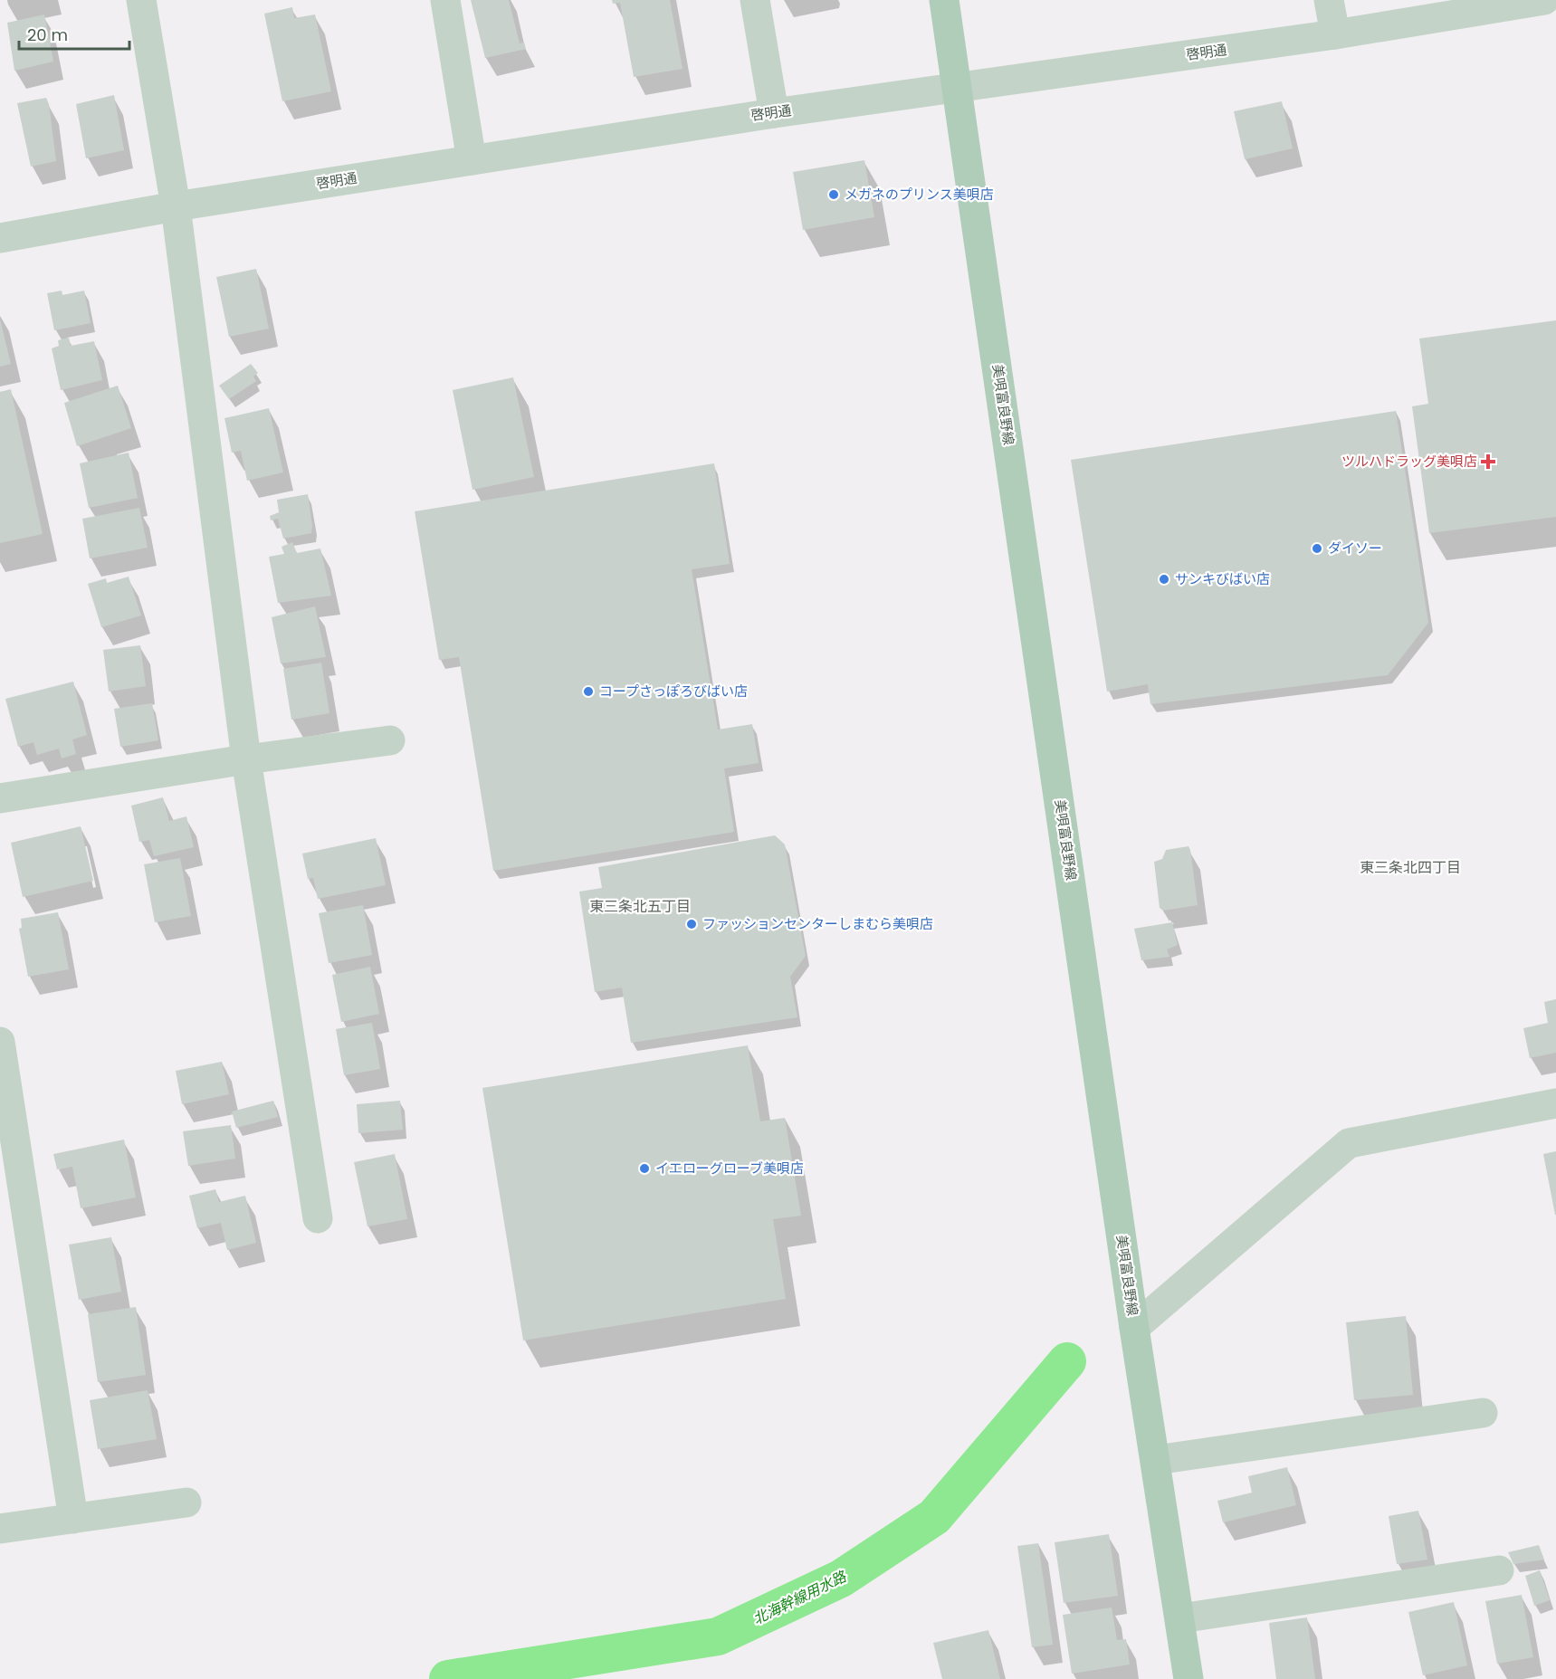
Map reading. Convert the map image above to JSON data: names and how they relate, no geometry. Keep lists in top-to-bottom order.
{
  "streets": {
    "main road": ["美唄富良野線"],
    "street": ["啓明通"]
  },
  "crossings": [
    ["啓明通", "美唄富良野線"]
  ],
  "districts": ["東三条北四丁目", "東三条北五丁目"],
  "water": ["北海幹線用水路"],
  "places": {
    "other": [
      "メガネのプリンス美唄店",
      "ダイソー",
      "サンキびばい店",
      "コープさっぽろびばい店",
      "ファッションセンターしまむら美唄店",
      "イエローグローブ美唄店"
    ],
    "health": ["ツルハドラッグ美唄店"]
  },
  "scale_bar": "20 m"
}
